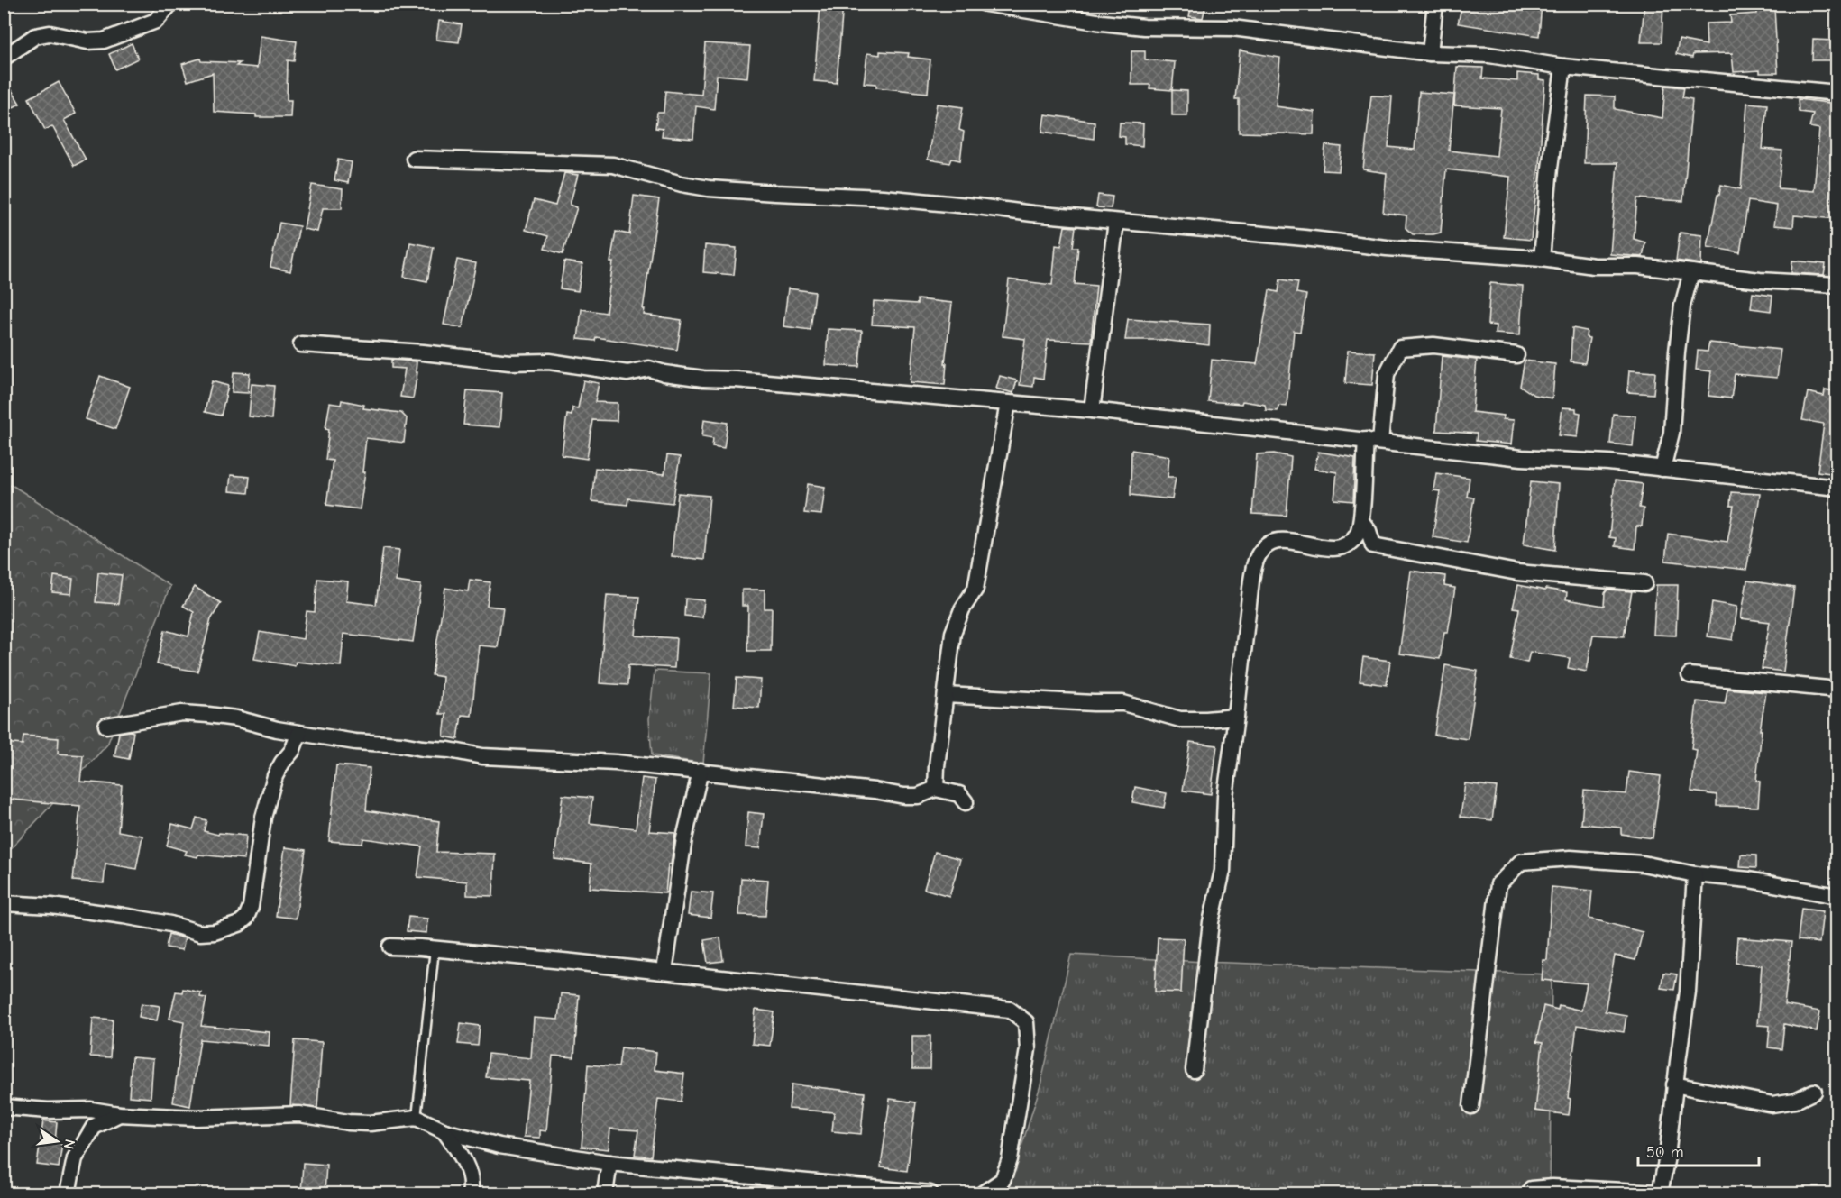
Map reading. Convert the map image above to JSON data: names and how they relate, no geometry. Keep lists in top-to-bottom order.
{
  "scale_bar": "50 m",
  "north": "right"
}
